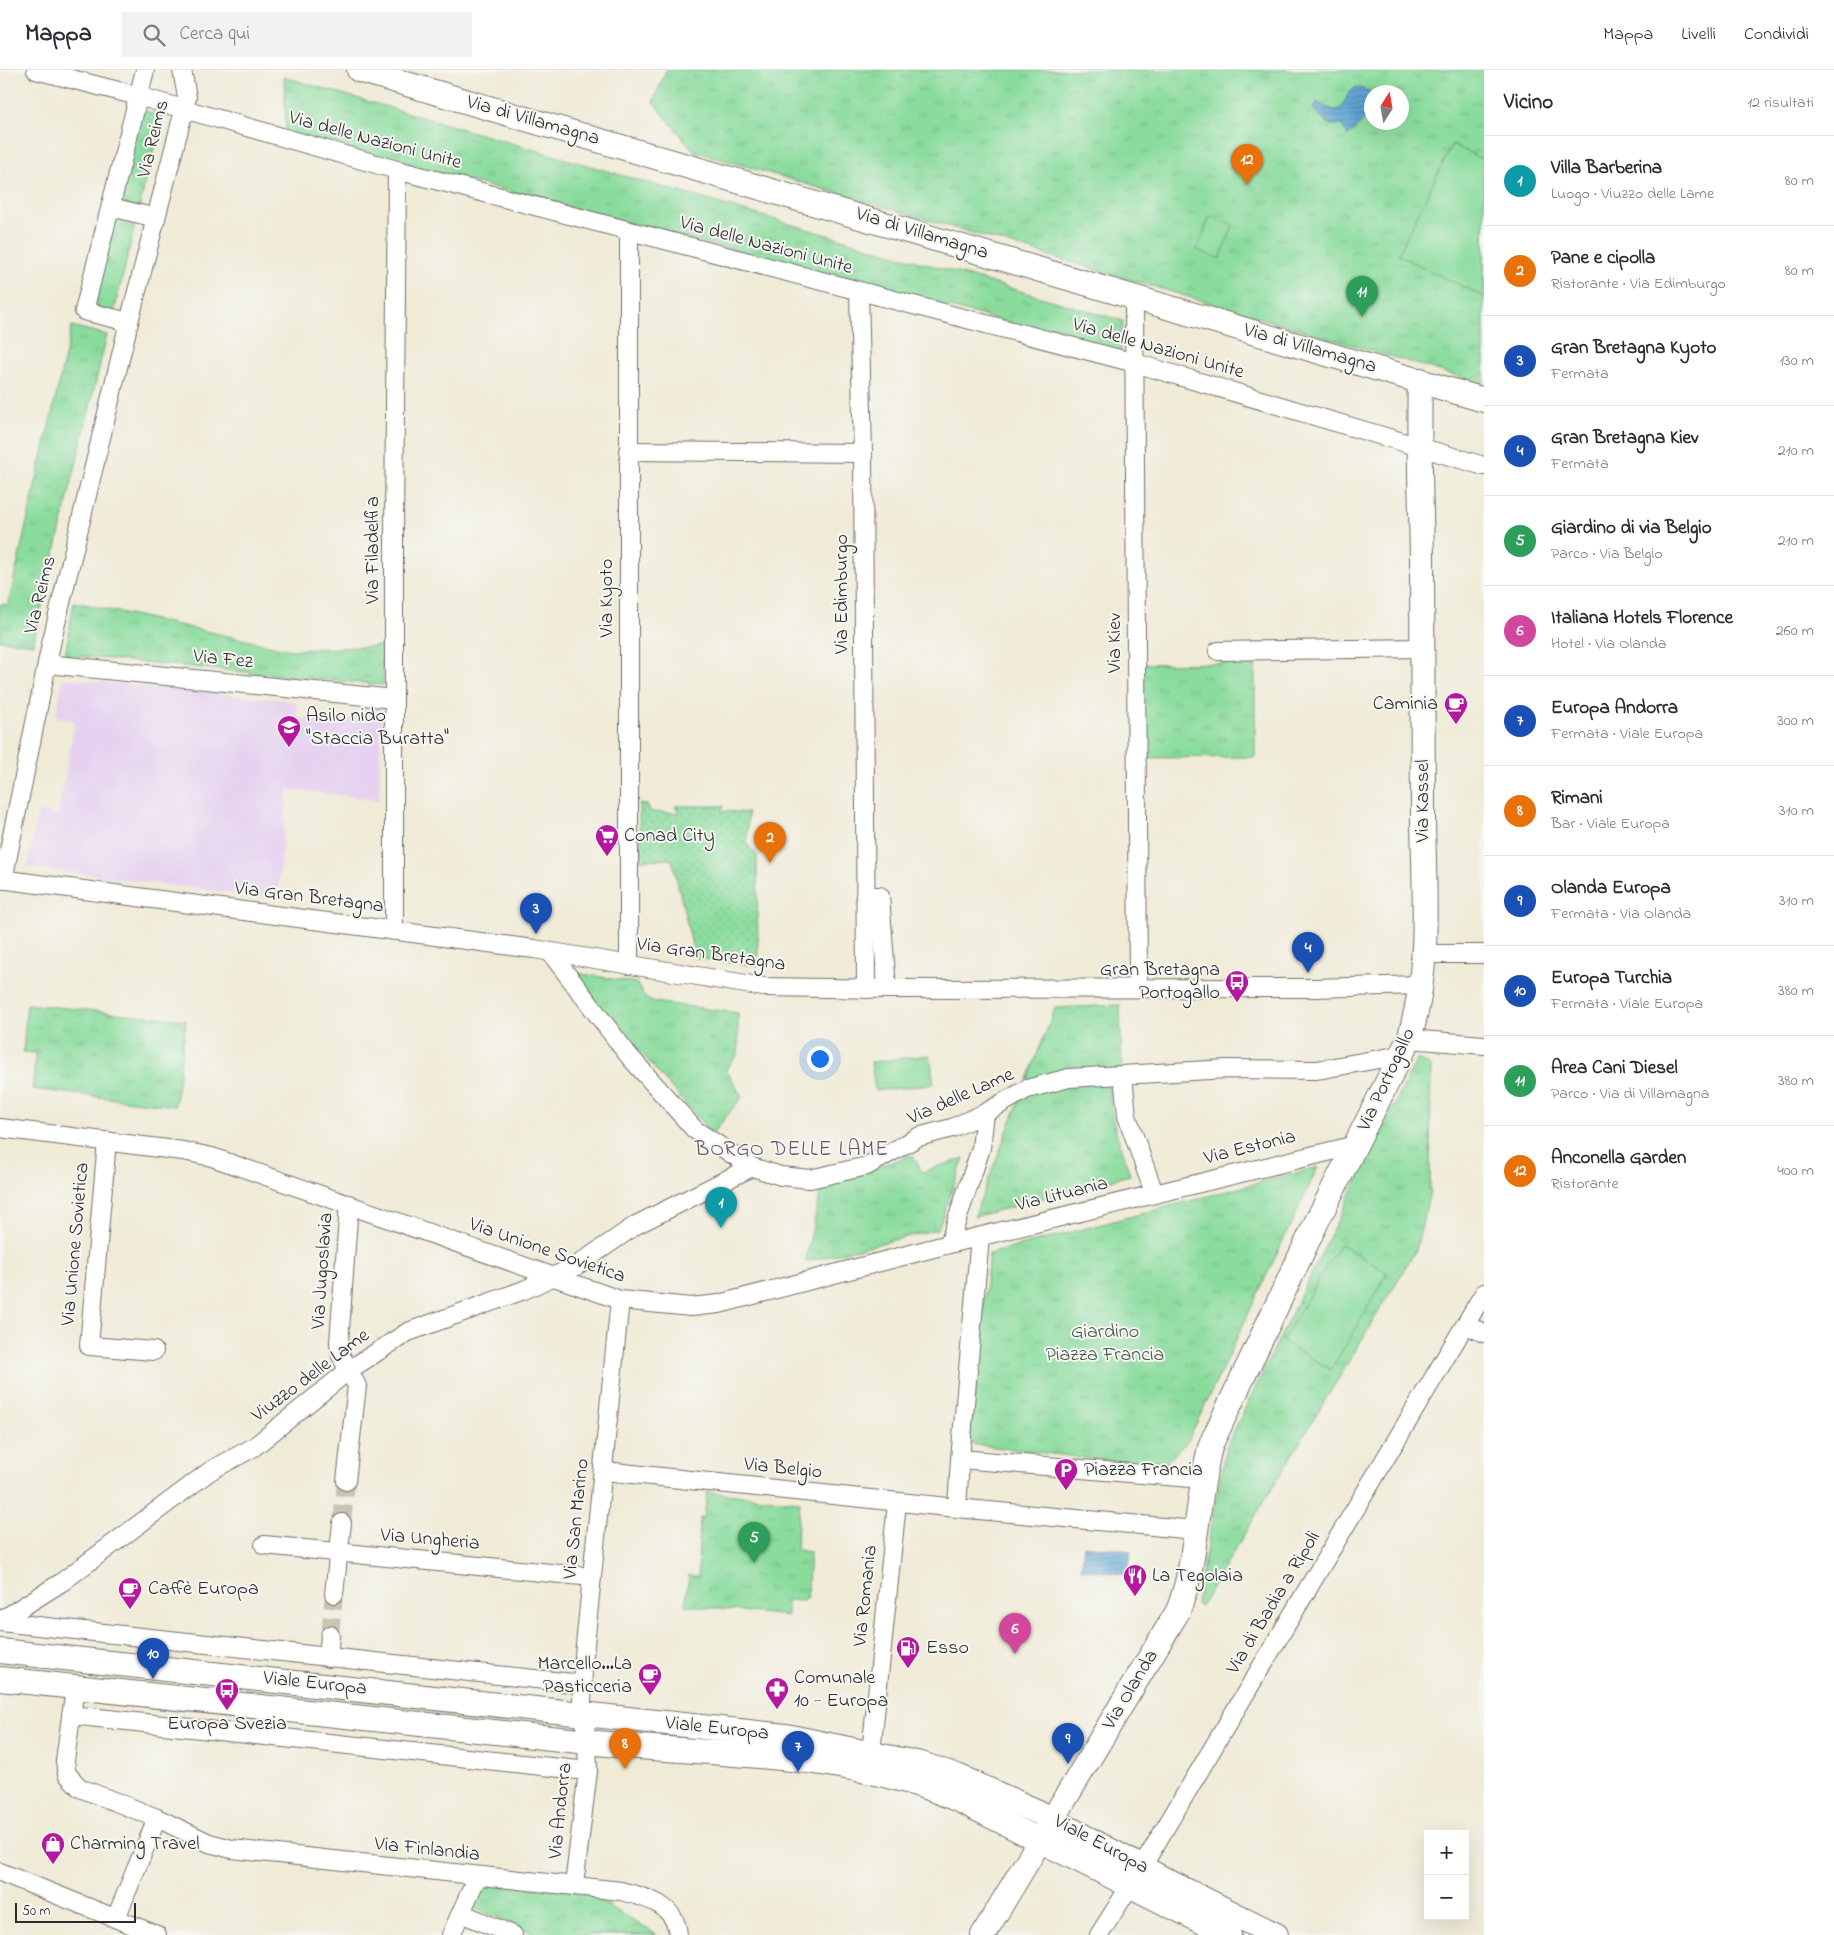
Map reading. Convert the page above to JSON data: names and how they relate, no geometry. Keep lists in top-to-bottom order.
{
  "streets": {
    "main road": [
      "Via di Villamagna",
      "Via Kassel",
      "Via Portogallo",
      "Viale Europa",
      "Via Olanda"
    ],
    "street": [
      "Via Reims",
      "Via delle Nazioni Unite",
      "Via Filadelfia",
      "Via Edimburgo",
      "Via Kyoto",
      "Via Kiev",
      "Via Fez",
      "Via Gran Bretagna",
      "Via delle Lame",
      "Via Estonia",
      "Via Lituania",
      "Via Unione Sovietica",
      "Via Jugoslavia",
      "Viuzzo delle Lame",
      "Via Belgio",
      "Via San Marino",
      "Via Ungheria",
      "Via Romania",
      "Via di Badia a Ripoli",
      "Via Andorra",
      "Via Finlandia"
    ]
  },
  "crossings": [
    ["Via di Villamagna", "Via Kiev"],
    ["Via di Villamagna", "Via Kassel"],
    ["Via Reims", "Via delle Nazioni Unite"],
    ["Via Reims", "Via Fez"],
    ["Via Reims", "Via Gran Bretagna"],
    ["Via delle Nazioni Unite", "Via Filadelfia"],
    ["Via delle Nazioni Unite", "Via Edimburgo"],
    ["Via delle Nazioni Unite", "Via Kyoto"],
    ["Via delle Nazioni Unite", "Via Kiev"],
    ["Via delle Nazioni Unite", "Via Kassel"],
    ["Via Filadelfia", "Via Fez"],
    ["Via Filadelfia", "Via Gran Bretagna"],
    ["Via Edimburgo", "Via Gran Bretagna"],
    ["Via Kyoto", "Via Gran Bretagna"],
    ["Via Kiev", "Via Gran Bretagna"],
    ["Via Kassel", "Via Portogallo"],
    ["Via Gran Bretagna", "Via Portogallo"],
    ["Via Gran Bretagna", "Via delle Lame"],
    ["Via Portogallo", "Via delle Lame"],
    ["Via Portogallo", "Via Estonia"],
    ["Via delle Lame", "Viuzzo delle Lame"],
    ["Via Estonia", "Via Lituania"],
    ["Via Lituania", "Via Unione Sovietica"],
    ["Via Unione Sovietica", "Via Jugoslavia"],
    ["Via Unione Sovietica", "Viuzzo delle Lame"],
    ["Via Unione Sovietica", "Via San Marino"],
    ["Via Jugoslavia", "Viuzzo delle Lame"],
    ["Viuzzo delle Lame", "Viale Europa"],
    ["Via Belgio", "Via San Marino"],
    ["Via Belgio", "Via Romania"],
    ["Via San Marino", "Via Ungheria"],
    ["Via San Marino", "Viale Europa"],
    ["Via San Marino", "Via Andorra"],
    ["Via Romania", "Viale Europa"],
    ["Via di Badia a Ripoli", "Viale Europa"],
    ["Viale Europa", "Via Olanda"],
    ["Viale Europa", "Via Andorra"],
    ["Viale Europa", "Via Finlandia"],
    ["Via Andorra", "Via Finlandia"]
  ],
  "districts": ["BORGO DELLE LAME"],
  "parks": ["Giardino Piazza Francia"],
  "places": {
    "cafe": ["Caminia", "Caffè Europa", "Marcello...La Pasticceria"],
    "school or university": ["Asilo nido \"Staccia Buratta\""],
    "supermarket": ["Conad City"],
    "bus stop": ["Gran Bretagna Portogallo", "Europa Svezia"],
    "parking": ["Piazza Francia"],
    "restaurant": ["La Tegolaia"],
    "fuel station": ["Esso"],
    "pharmacy": ["Comunale 10 - Europa"],
    "shop": ["Charming Travel"]
  },
  "scale_bar": "50 m",
  "north": "top",
  "page": {
    "header": "Mappa",
    "search": "Cerca qui",
    "nav": ["Mappa", "Livelli", "Condividi"],
    "heading": ["Vicino", "12 risultati"],
    "list": [
      {
        "mark": "1",
        "name": "Villa Barberina",
        "note": "Luogo · Viuzzo delle Lame",
        "value": "80 m"
      },
      {
        "mark": "2",
        "name": "Pane e cipolla",
        "note": "Ristorante · Via Edimburgo",
        "value": "80 m"
      },
      {
        "mark": "3",
        "name": "Gran Bretagna Kyoto",
        "note": "Fermata",
        "value": "130 m"
      },
      {
        "mark": "4",
        "name": "Gran Bretagna Kiev",
        "note": "Fermata",
        "value": "210 m"
      },
      {
        "mark": "5",
        "name": "Giardino di via Belgio",
        "note": "Parco · Via Belgio",
        "value": "210 m"
      },
      {
        "mark": "6",
        "name": "Italiana Hotels Florence",
        "note": "Hotel · Via Olanda",
        "value": "260 m"
      },
      {
        "mark": "7",
        "name": "Europa Andorra",
        "note": "Fermata · Viale Europa",
        "value": "300 m"
      },
      {
        "mark": "8",
        "name": "Rimani",
        "note": "Bar · Viale Europa",
        "value": "310 m"
      },
      {
        "mark": "9",
        "name": "Olanda Europa",
        "note": "Fermata · Via Olanda",
        "value": "310 m"
      },
      {
        "mark": "10",
        "name": "Europa Turchia",
        "note": "Fermata · Viale Europa",
        "value": "380 m"
      },
      {
        "mark": "11",
        "name": "Area Cani Diesel",
        "note": "Parco · Via di Villamagna",
        "value": "380 m"
      },
      {
        "mark": "12",
        "name": "Anconella Garden",
        "note": "Ristorante",
        "value": "400 m"
      }
    ],
    "pins": [
      "12",
      "11",
      "2",
      "3",
      "4",
      "1",
      "5",
      "6",
      "10",
      "9",
      "8",
      "7"
    ],
    "map_buttons": ["+", "−"],
    "scale": "50 m"
  }
}
